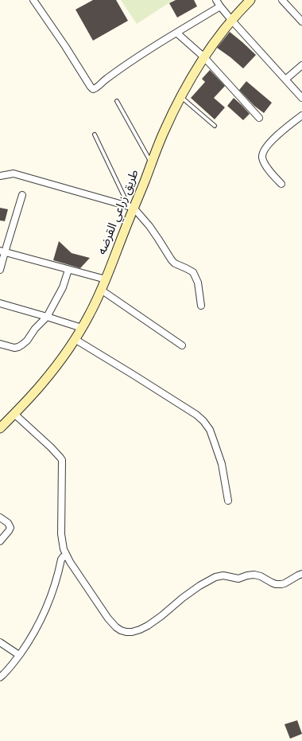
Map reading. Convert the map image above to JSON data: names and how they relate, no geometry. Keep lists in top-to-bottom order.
{
  "streets": {
    "main road": ["طريق زراعي القرضه"]
  }
}
